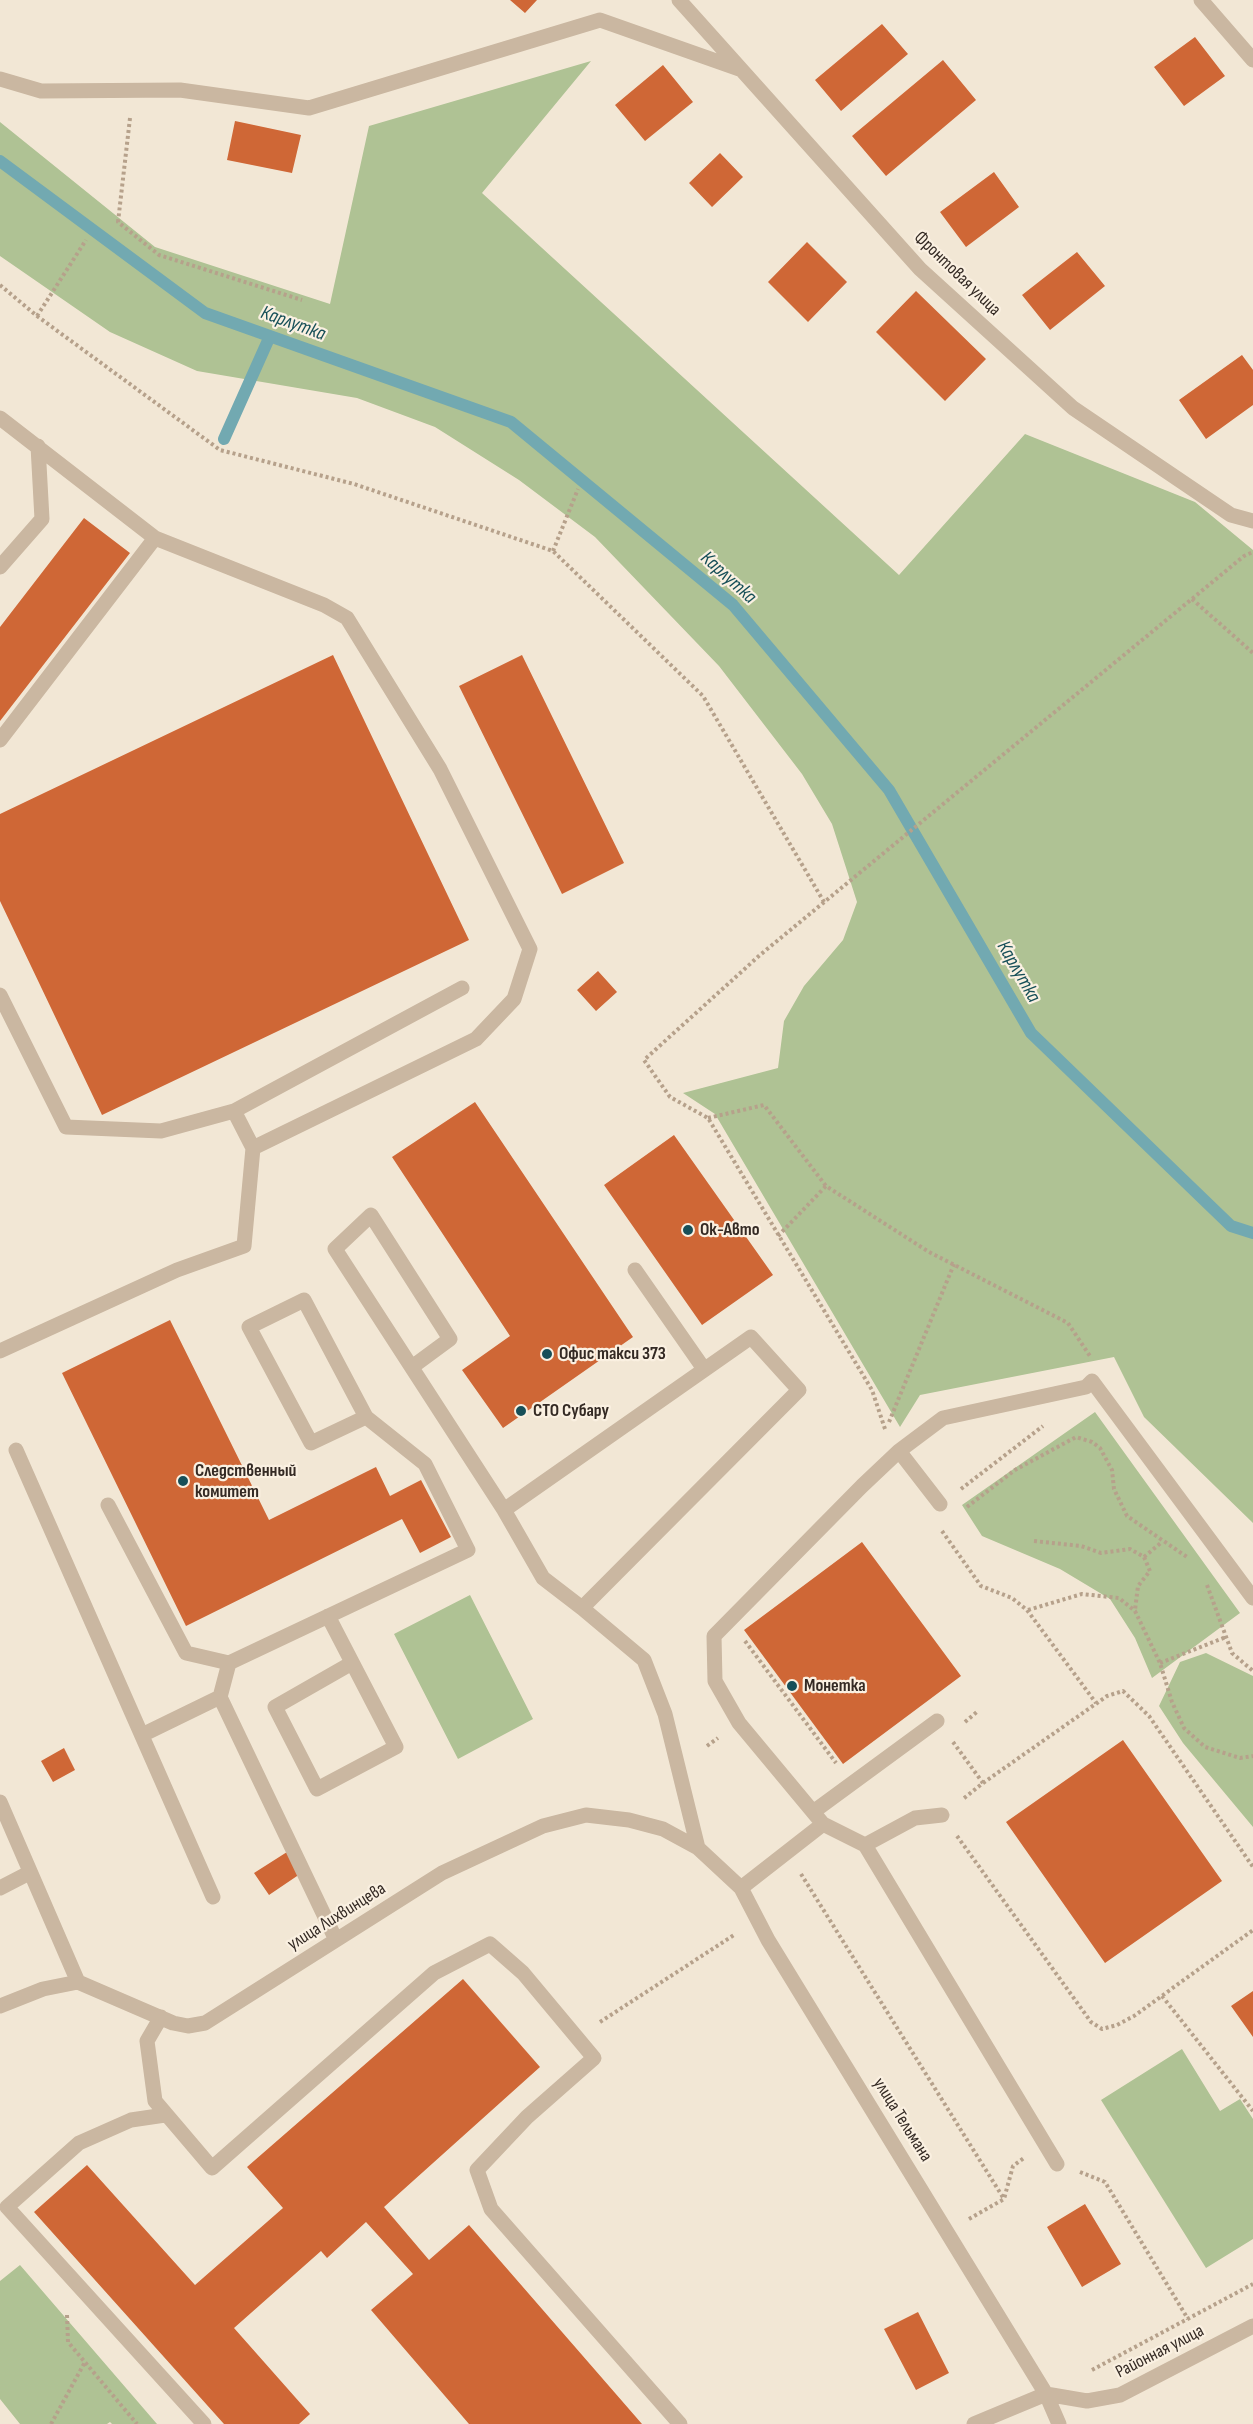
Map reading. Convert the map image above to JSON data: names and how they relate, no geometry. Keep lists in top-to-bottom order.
{
  "streets": {
    "street": [
      "Фронтовая улица",
      "улица Лихвинцева",
      "улица Тельмана",
      "Районная улица"
    ]
  },
  "crossings": [
    ["улица Лихвинцева", "улица Тельмана"],
    ["улица Тельмана", "Районная улица"]
  ],
  "water": ["Карлутка"],
  "places": [
    "Ок-Авто",
    "Офис такси 373",
    "СТО Субару",
    "Следственный комитет",
    "Монетка"
  ]
}
